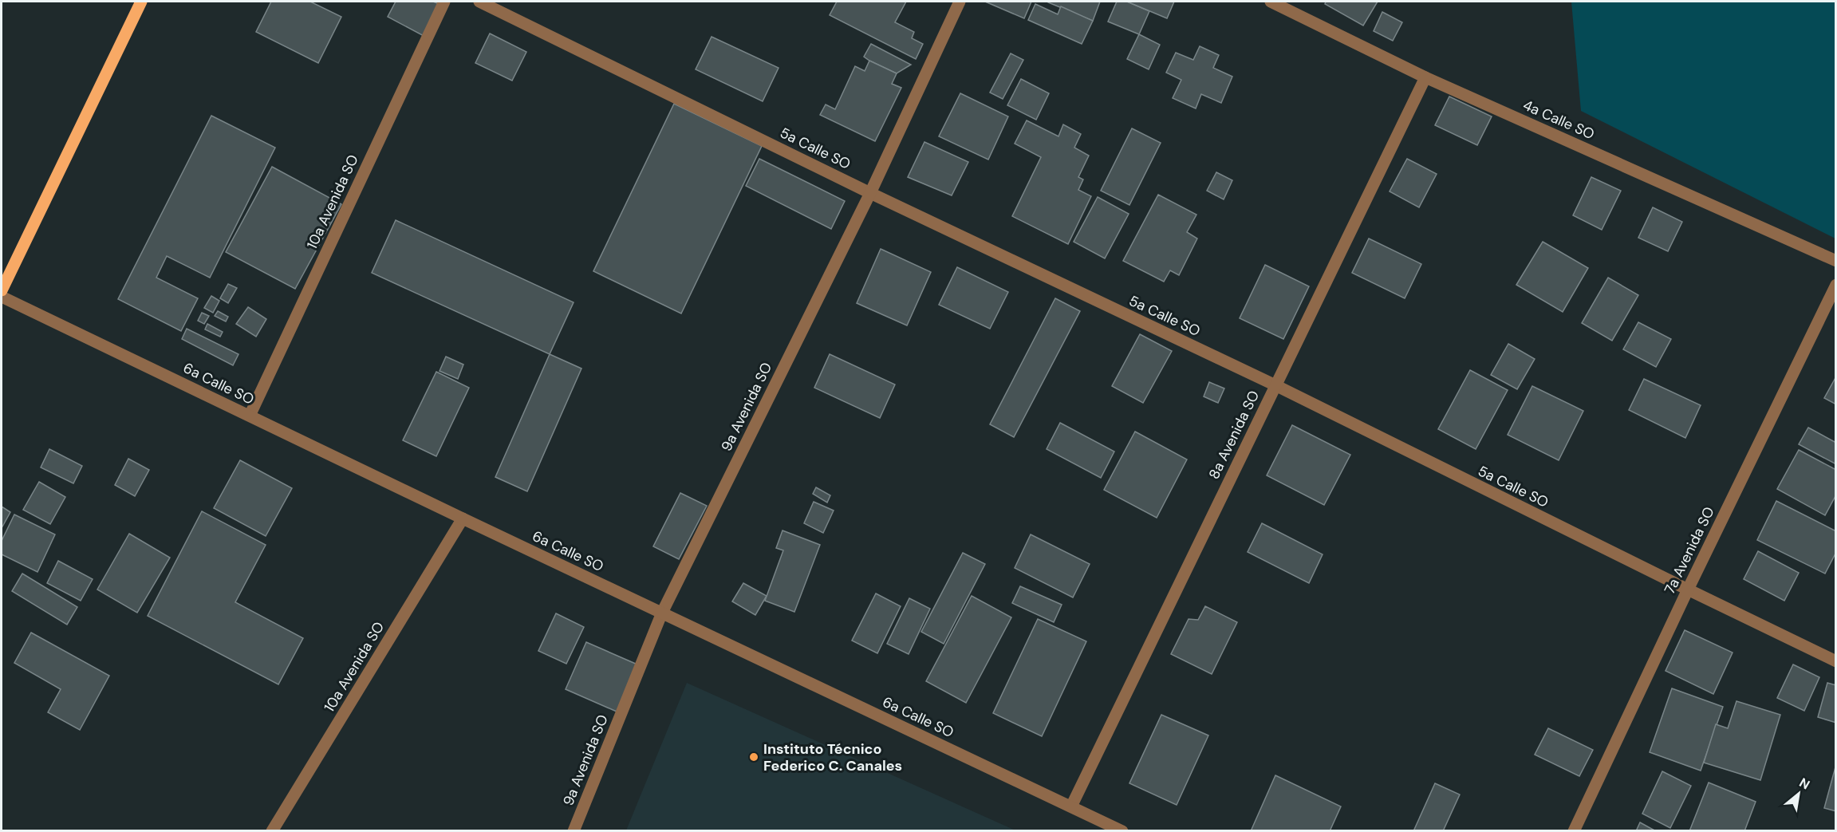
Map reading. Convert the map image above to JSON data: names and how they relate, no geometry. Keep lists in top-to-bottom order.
{
  "streets": {
    "street": [
      "4a Calle SO",
      "5a Calle SO",
      "10a Avenida SO",
      "6a Calle SO",
      "9a Avenida SO",
      "8a Avenida SO",
      "7a Avenida SO"
    ]
  },
  "crossings": [
    ["4a Calle SO", "8a Avenida SO"],
    ["5a Calle SO", "9a Avenida SO"],
    ["5a Calle SO", "8a Avenida SO"],
    ["5a Calle SO", "7a Avenida SO"],
    ["10a Avenida SO", "6a Calle SO"],
    ["6a Calle SO", "9a Avenida SO"],
    ["6a Calle SO", "8a Avenida SO"]
  ],
  "places": ["Instituto Técnico Federico C. Canales"],
  "north": "top right"
}
